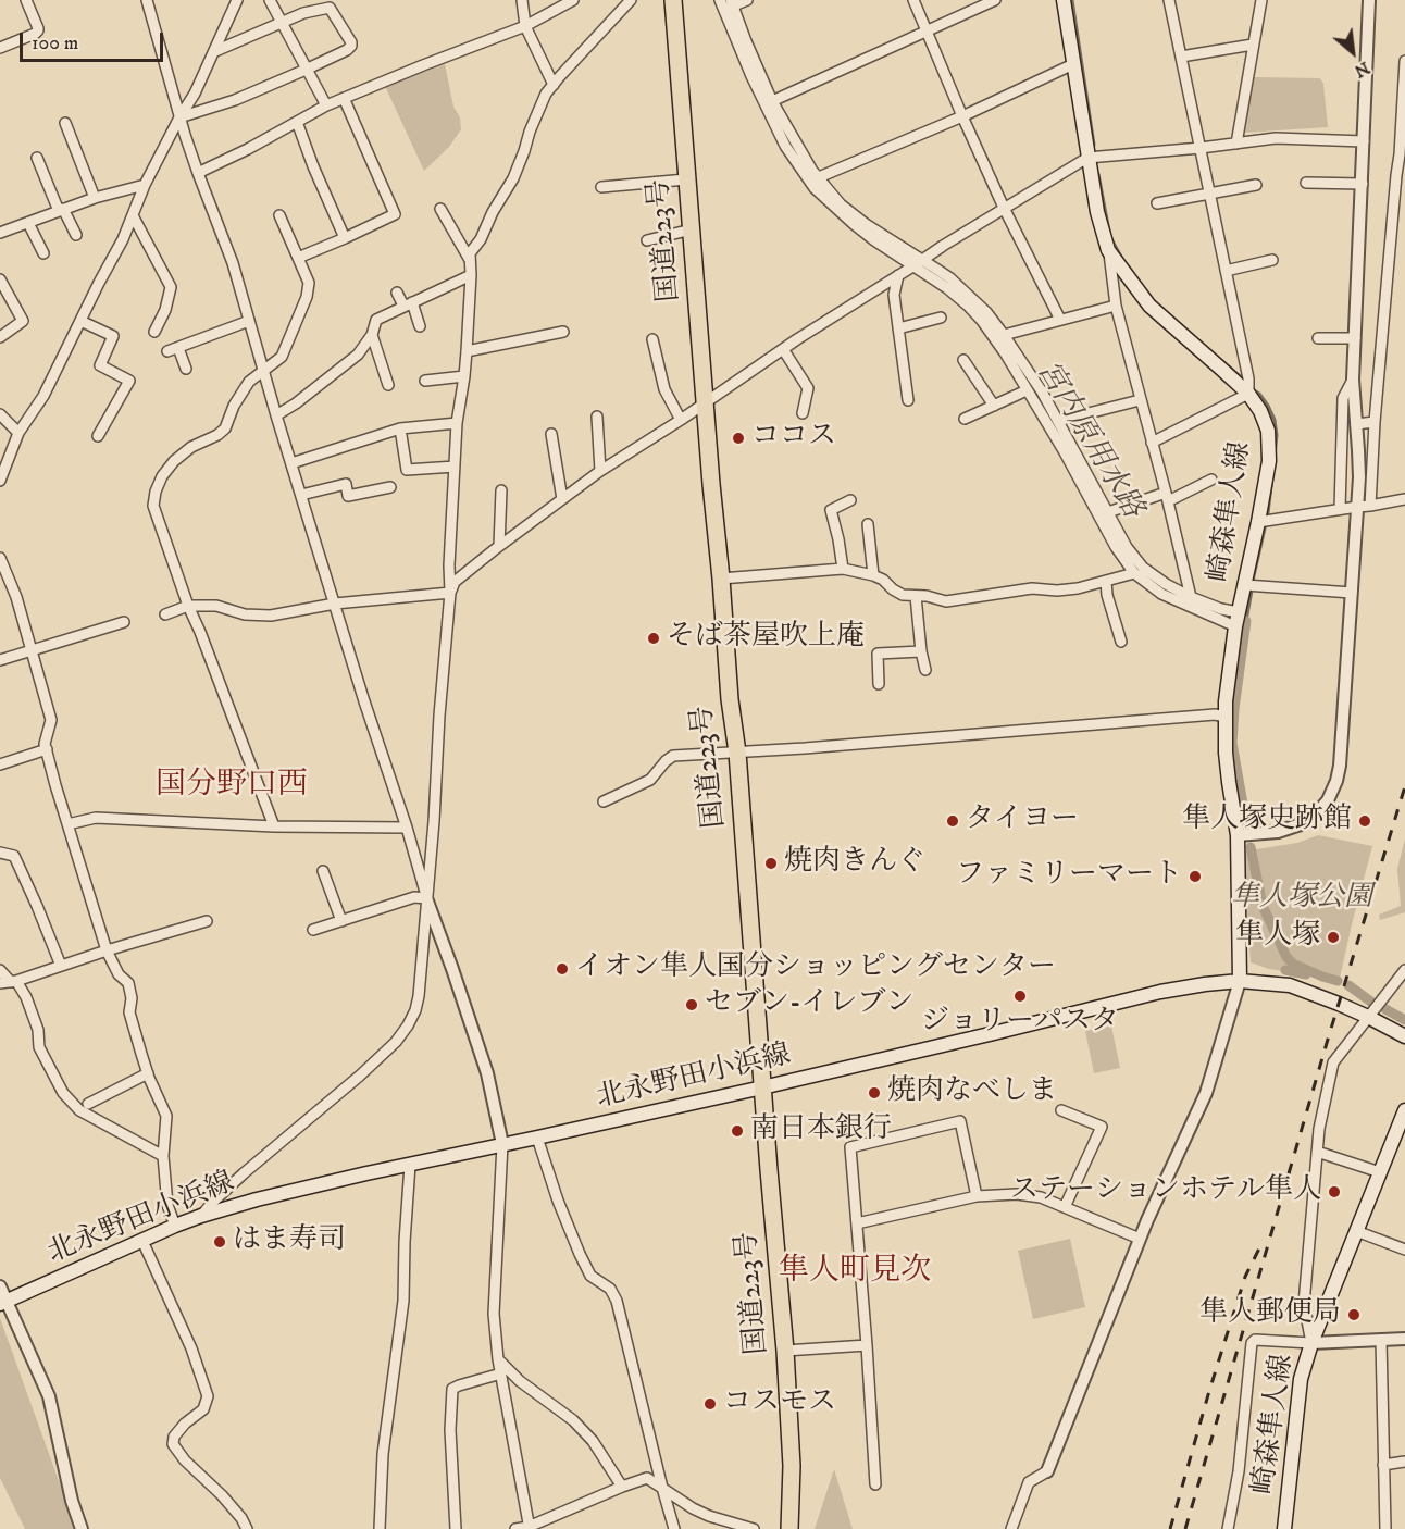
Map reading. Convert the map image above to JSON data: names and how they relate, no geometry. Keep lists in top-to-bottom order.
{
  "streets": {
    "highway": ["国道223号"],
    "main road": ["崎森隼人線", "北永野田小浜線"]
  },
  "crossings": [
    ["国道223号", "北永野田小浜線"],
    ["崎森隼人線", "北永野田小浜線"]
  ],
  "districts": ["国分野口西", "隼人町見次"],
  "water": ["宮内原用水路"],
  "parks": ["隼人塚公園"],
  "places": [
    "ココス",
    "そば茶屋吹上庵",
    "タイヨー",
    "隼人塚史跡館",
    "焼肉きんぐ",
    "ファミリーマート",
    "隼人塚",
    "イオン隼人国分ショッピングセンター",
    "ジョリーパスタ",
    "セブン-イレブン",
    "焼肉なべしま",
    "南日本銀行",
    "ステーションホテル隼人",
    "はま寿司",
    "隼人郵便局",
    "コスモス"
  ],
  "scale_bar": "100 m",
  "north": "bottom right"
}
